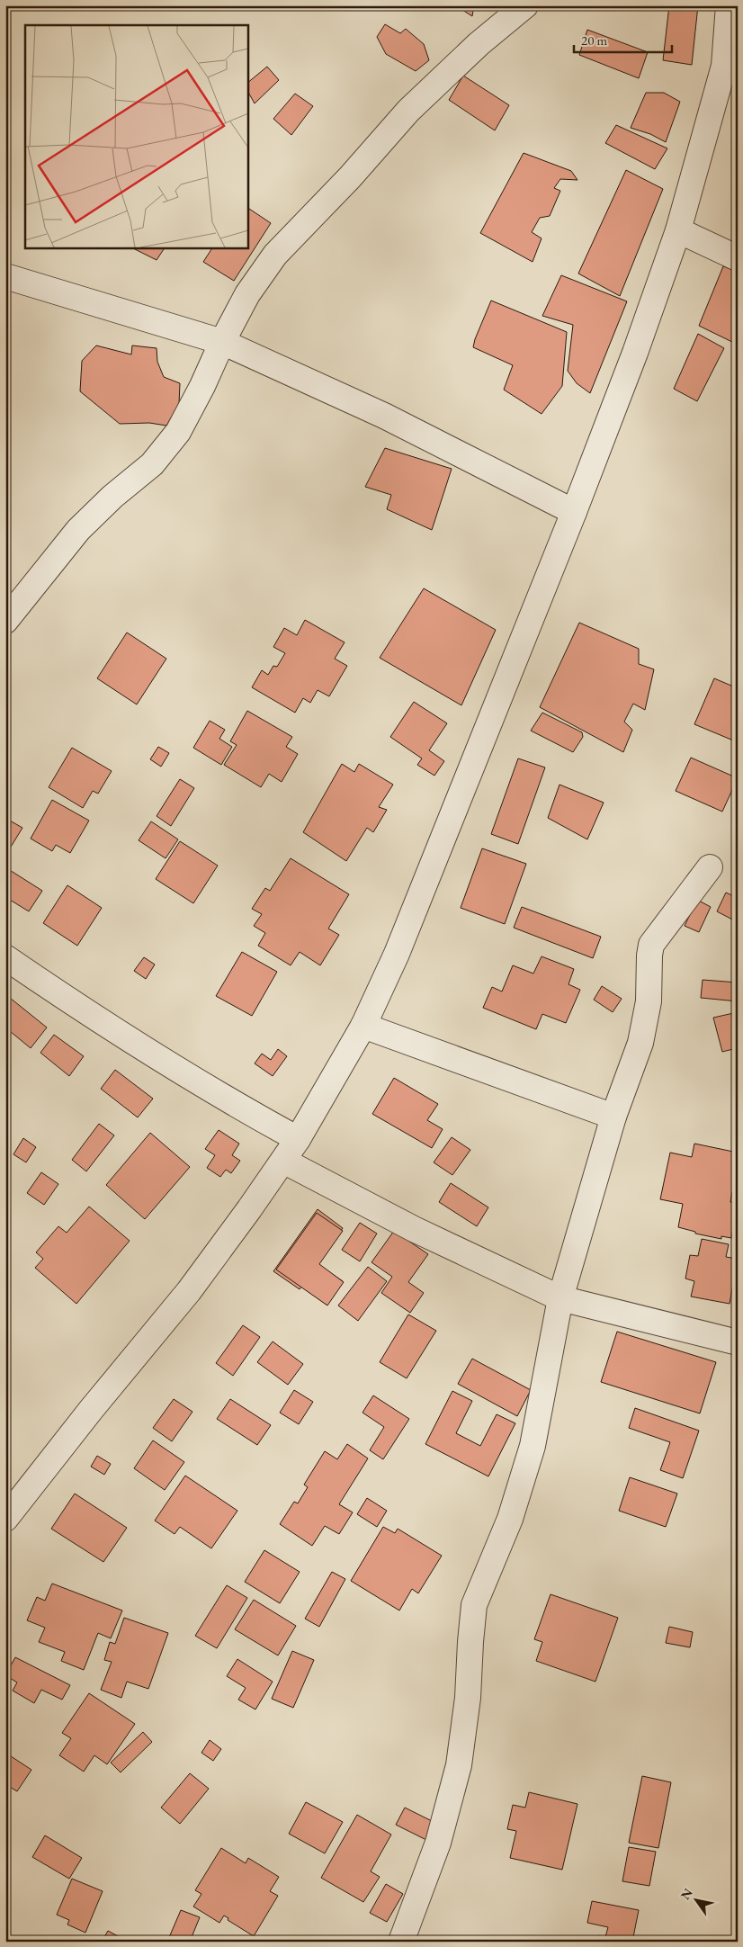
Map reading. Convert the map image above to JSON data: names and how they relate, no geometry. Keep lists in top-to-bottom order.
{
  "scale_bar": "20 m",
  "north": "top left"
}
